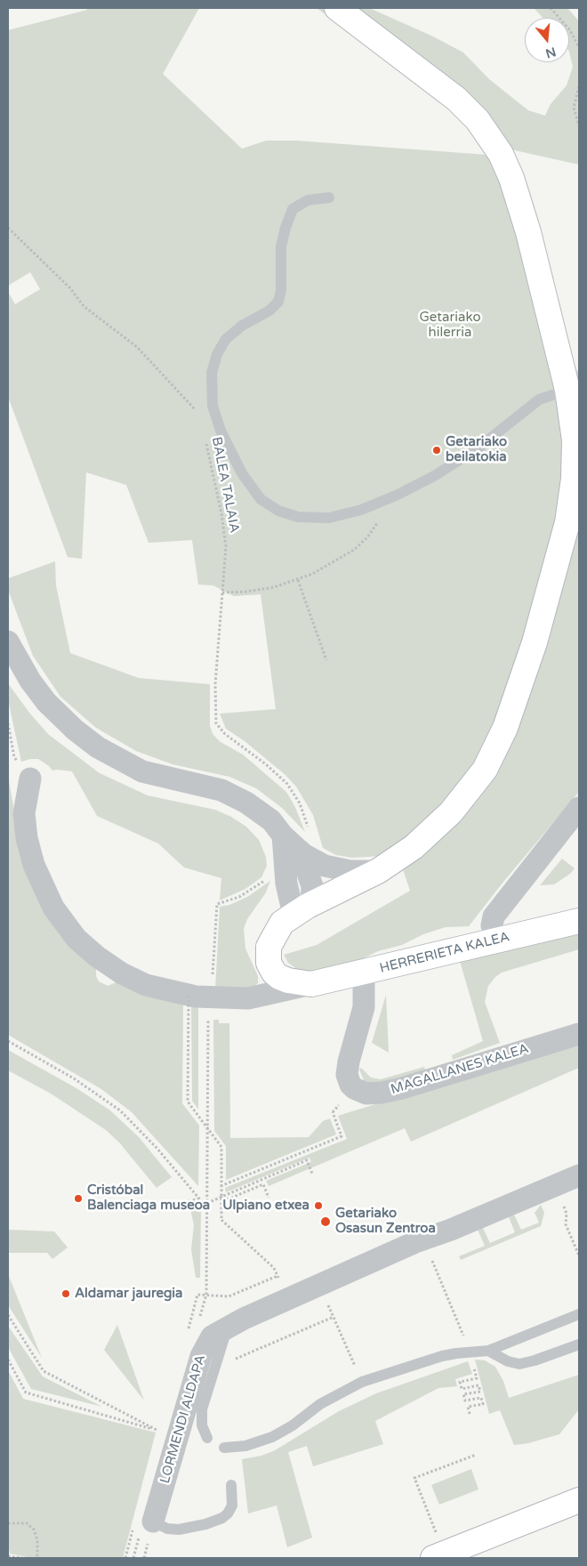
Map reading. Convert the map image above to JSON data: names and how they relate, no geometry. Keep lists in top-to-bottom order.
{
  "streets": {
    "street": ["HERRERIETA KALEA", "MAGALLANES KALEA", "LORMENDI ALDAPA"],
    "path": ["BALEA TALAIA"]
  },
  "crossings": [
    ["HERRERIETA KALEA", "MAGALLANES KALEA"]
  ],
  "parks": ["Getariako hilerria"],
  "places": [
    "Getariako beilatokia",
    "Cristóbal Balenciaga museoa",
    "Ulpiano etxea",
    "Getariako Osasun Zentroa",
    "Aldamar jauregia"
  ],
  "north": "bottom"
}
